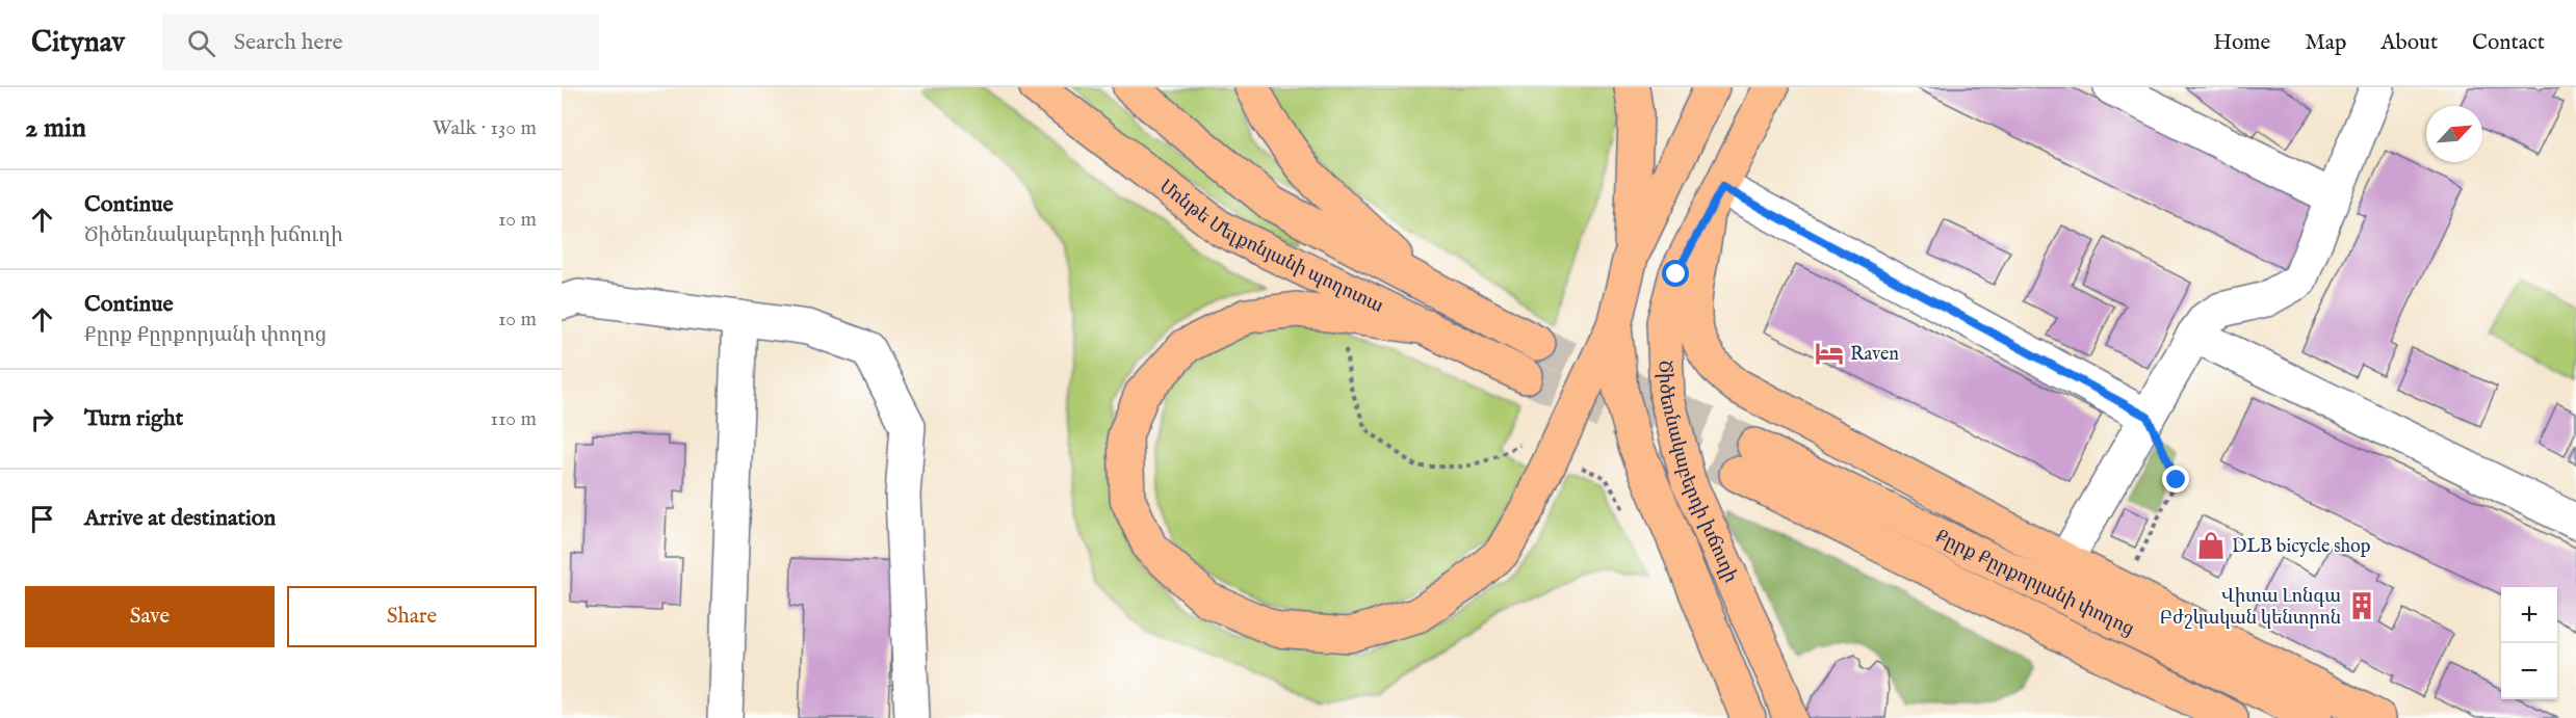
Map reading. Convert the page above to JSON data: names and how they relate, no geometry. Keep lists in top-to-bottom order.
{
  "streets": {
    "main road": ["Մոնթե Մելքոնյանի պողոտա", "Ծիծեռնակաբերդի խճուղի", "Քըրք Քըրքորյանի փողոց"]
  },
  "places": {
    "hotel": ["Raven"],
    "shop": ["DLB bicycle shop"],
    "building": ["Վիտա Լոնգա Բժշկական կենտրոն"]
  },
  "north": "top right",
  "page": {
    "header": "Citynav",
    "search": "Search here",
    "nav": [
      "Home",
      "Map",
      "About",
      "Contact"
    ],
    "heading": ["2 min", "Walk · 130 m"],
    "list": [
      ["Continue", "Ծիծեռնակաբերդի խճուղի", "10 m"],
      ["Continue", "Քըրք Քըրքորյանի փողոց", "10 m"],
      ["Turn right", "110 m"],
      "Arrive at destination"
    ],
    "buttons": ["Save", "Share"],
    "map_buttons": ["+", "−"]
  }
}
